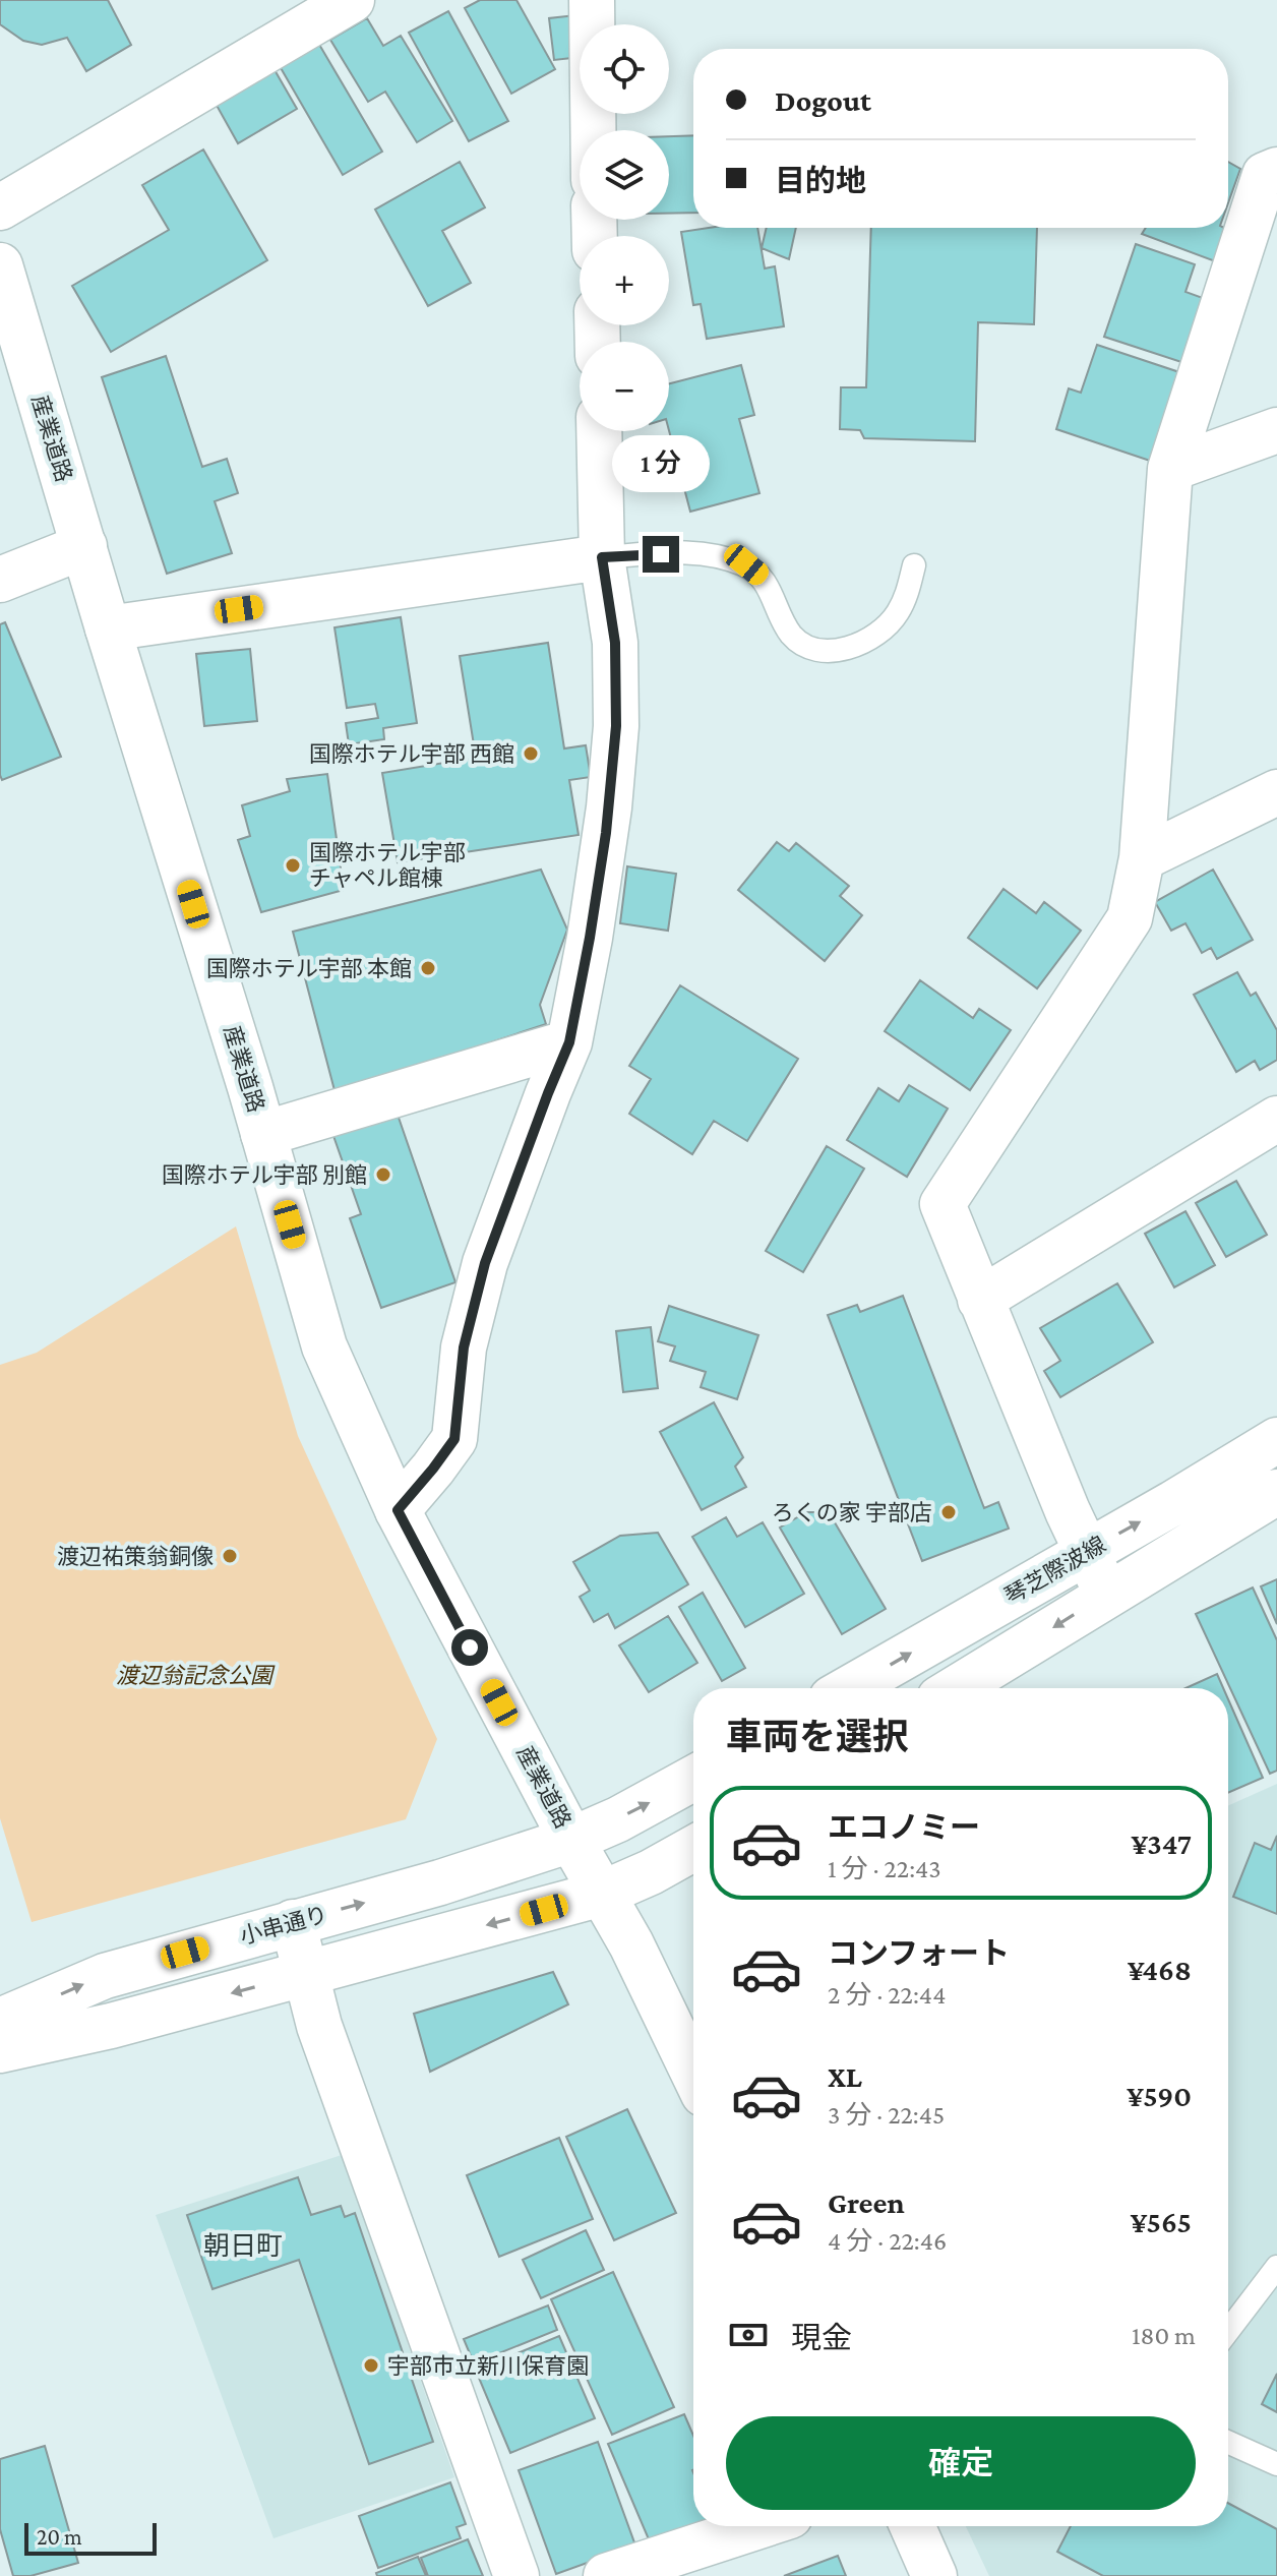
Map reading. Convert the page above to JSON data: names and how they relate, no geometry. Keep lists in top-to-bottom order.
{
  "streets": {
    "street": ["産業道路", "琴芝際波線", "小串通り"]
  },
  "crossings": [
    ["産業道路", "小串通り"]
  ],
  "districts": ["朝日町"],
  "parks": ["渡辺翁記念公園"],
  "places": [
    "国際ホテル宇部 西館",
    "国際ホテル宇部 チャペル館棟",
    "国際ホテル宇部 本館",
    "国際ホテル宇部 別館",
    "ろくの家 宇部店",
    "渡辺祐策翁銅像",
    "宇部市立新川保育園"
  ],
  "scale_bar": "20 m",
  "page": {
    "map_buttons": ["+", "−"],
    "banner": ["Dogout", "目的地"],
    "bubble": "1 分",
    "heading": "車両を選択",
    "list": [
      {
        "name": "エコノミー",
        "note": "1 分 · 22:43",
        "value": "¥347"
      },
      {
        "name": "コンフォート",
        "note": "2 分 · 22:44",
        "value": "¥468"
      },
      {
        "name": "XL",
        "note": "3 分 · 22:45",
        "value": "¥590"
      },
      {
        "name": "Green",
        "note": "4 分 · 22:46",
        "value": "¥565"
      }
    ],
    "pay": ["現金", "180 m"],
    "buttons": "確定",
    "scale": "20 m"
  }
}
